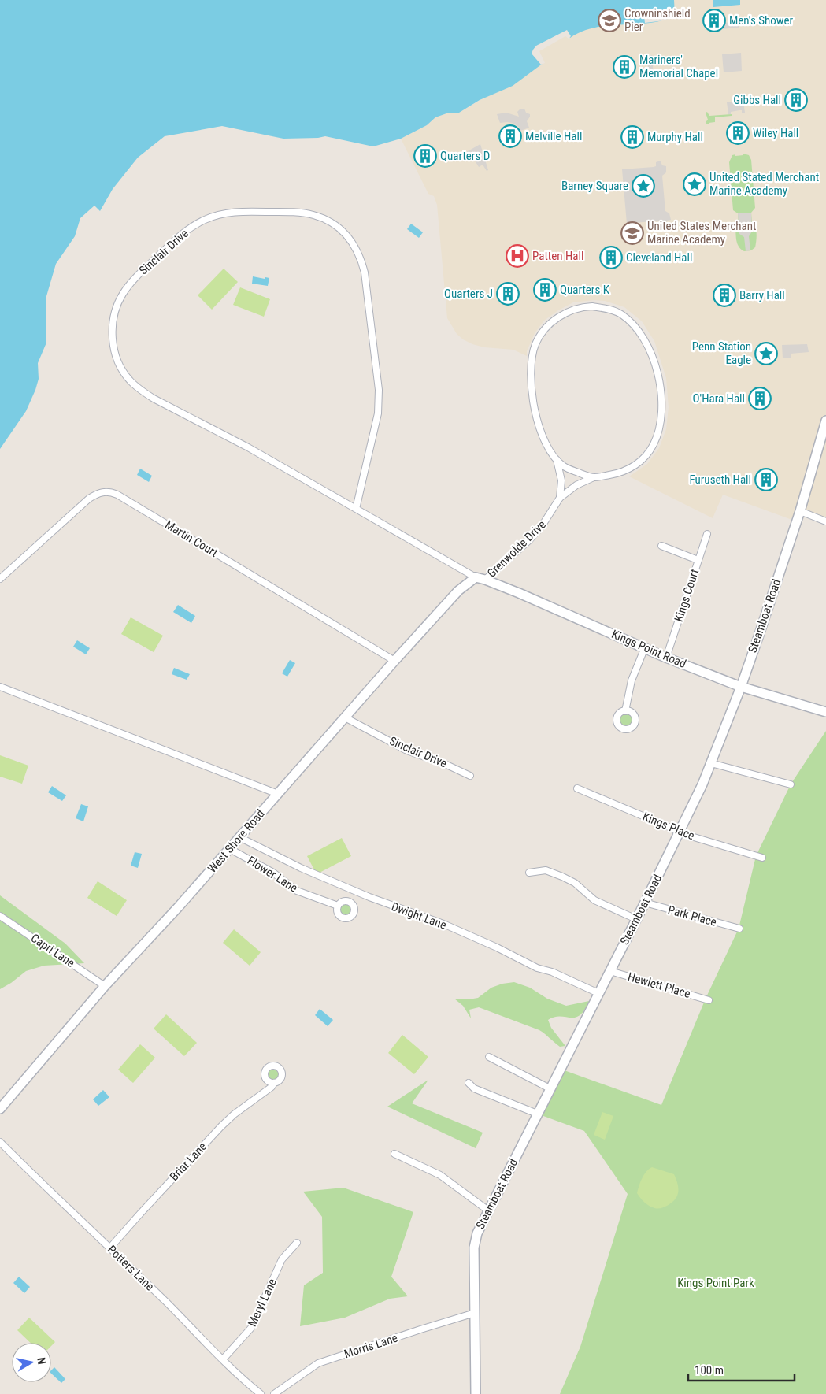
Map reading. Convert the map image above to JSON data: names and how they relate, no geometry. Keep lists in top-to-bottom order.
{
  "streets": {
    "main road": ["Steamboat Road", "Kings Point Road", "West Shore Road"],
    "street": [
      "Sinclair Drive",
      "Martin Court",
      "Grenwolde Drive",
      "Kings Court",
      "Kings Place",
      "Flower Lane",
      "Dwight Lane",
      "Park Place",
      "Capri Lane",
      "Hewlett Place",
      "Briar Lane",
      "Potters Lane",
      "Meryl Lane",
      "Morris Lane"
    ]
  },
  "crossings": [
    ["Sinclair Drive", "Kings Point Road"],
    ["Sinclair Drive", "West Shore Road"],
    ["Martin Court", "West Shore Road"],
    ["Grenwolde Drive", "Kings Point Road"],
    ["Kings Court", "Kings Point Road"],
    ["Steamboat Road", "Kings Point Road"],
    ["Steamboat Road", "Kings Place"],
    ["Steamboat Road", "Dwight Lane"],
    ["Steamboat Road", "Park Place"],
    ["Steamboat Road", "Hewlett Place"],
    ["Steamboat Road", "Morris Lane"],
    ["Kings Point Road", "West Shore Road"],
    ["West Shore Road", "Flower Lane"],
    ["West Shore Road", "Dwight Lane"],
    ["West Shore Road", "Capri Lane"],
    ["Briar Lane", "Potters Lane"],
    ["Potters Lane", "Meryl Lane"]
  ],
  "parks": ["Kings Point Park"],
  "places": {
    "school or university": ["Crowninshield Pier", "United States Merchant Marine Academy"],
    "building": [
      "Men's Shower",
      "Mariners' Memorial Chapel",
      "Gibbs Hall",
      "Wiley Hall",
      "Melville Hall",
      "Murphy Hall",
      "Quarters D",
      "Cleveland Hall",
      "Quarters K",
      "Quarters J",
      "Barry Hall",
      "O'Hara Hall",
      "Furuseth Hall"
    ],
    "place": ["United Stated Merchant Marine Academy", "Barney Square", "Penn Station Eagle"],
    "hospital": ["Patten Hall"]
  },
  "scale_bar": "100 m",
  "north": "right"
}
